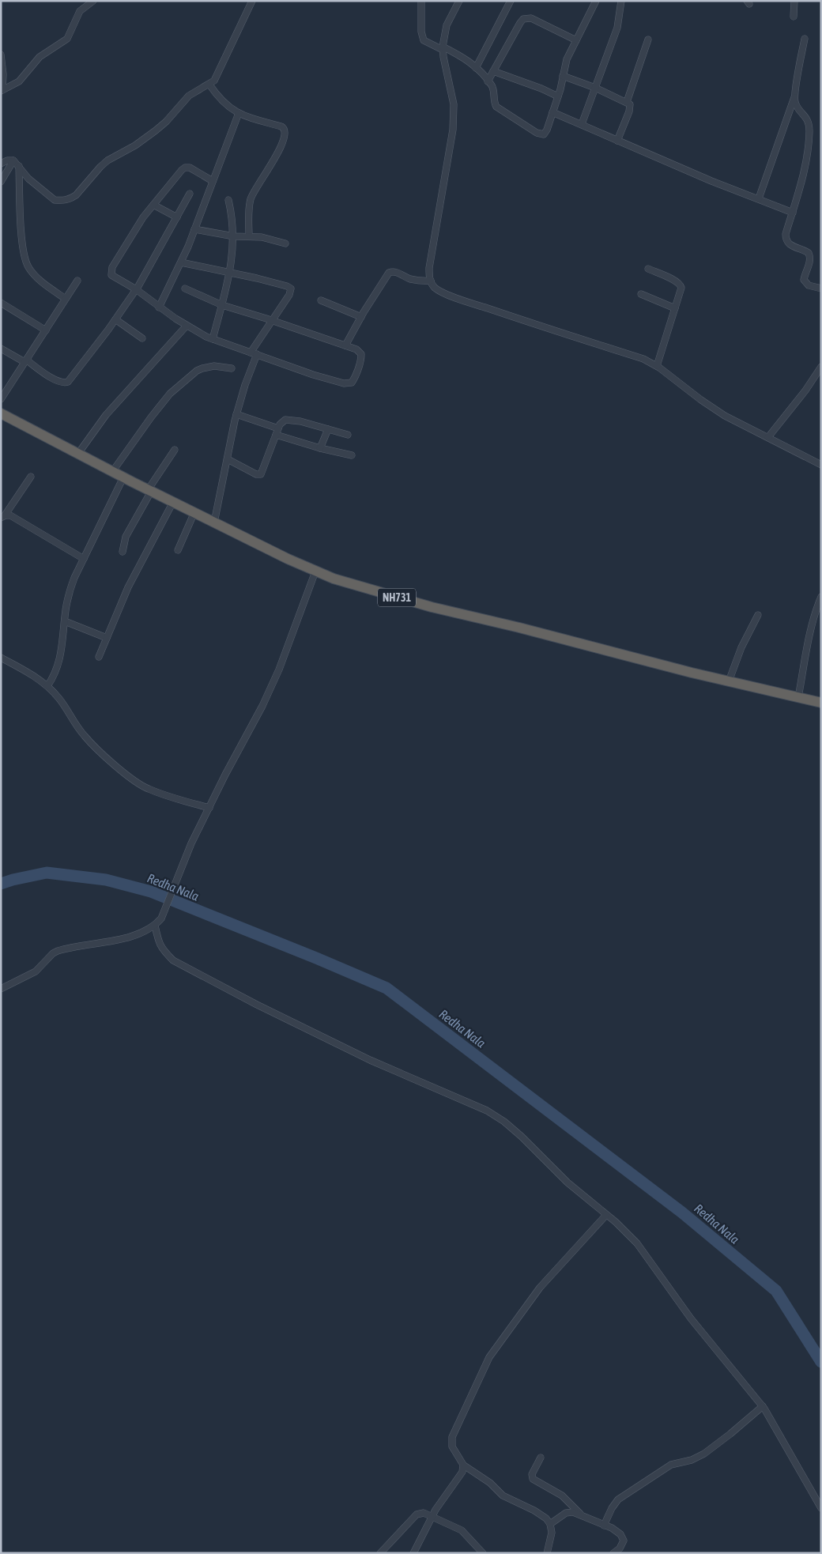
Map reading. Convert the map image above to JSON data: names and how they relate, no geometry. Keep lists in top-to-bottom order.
{
  "streets": {
    "highway": ["NH731"]
  },
  "water": ["Redha Nala"]
}
